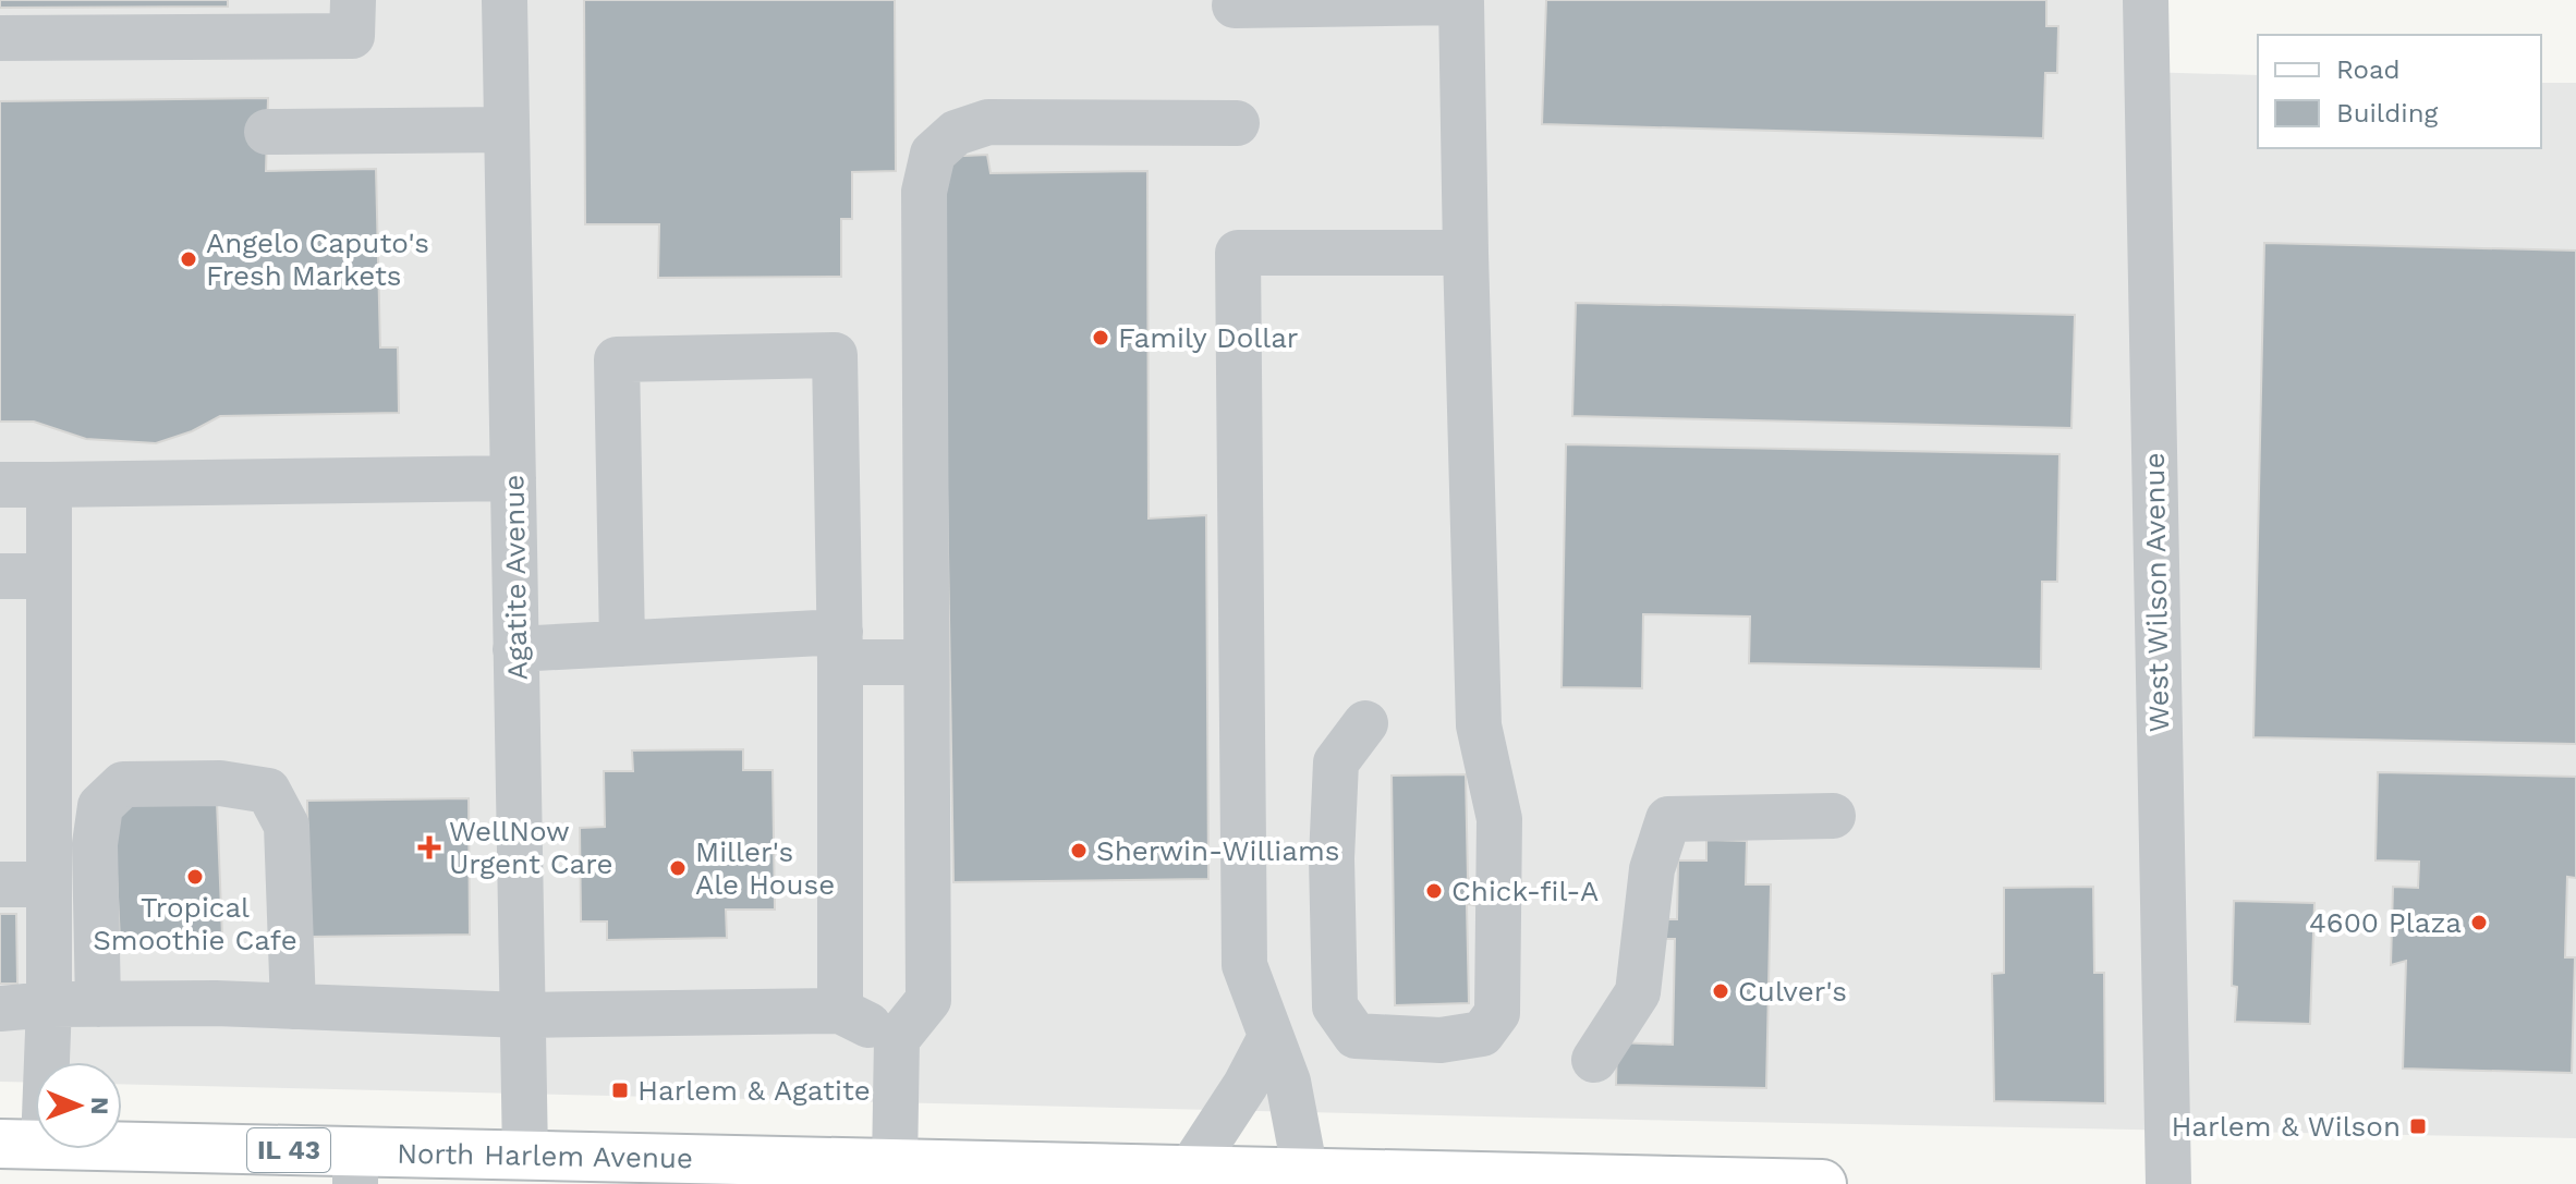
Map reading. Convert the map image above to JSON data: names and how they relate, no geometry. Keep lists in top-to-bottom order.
{
  "streets": {
    "main road": ["IL 43", "North Harlem Avenue"],
    "street": ["Agatite Avenue", "West Wilson Avenue"]
  },
  "crossings": [
    ["Agatite Avenue", "North Harlem Avenue"]
  ],
  "places": {
    "other": [
      "Angelo Caputo's Fresh Markets",
      "Family Dollar",
      "Sherwin-Williams",
      "Miller's Ale House",
      "Tropical Smoothie Cafe",
      "Chick-fil-A",
      "4600 Plaza",
      "Culver's"
    ],
    "health": ["WellNow Urgent Care"],
    "transit": ["Harlem & Agatite", "Harlem & Wilson"]
  },
  "legend": ["Road", "Building"],
  "north": "right"
}
